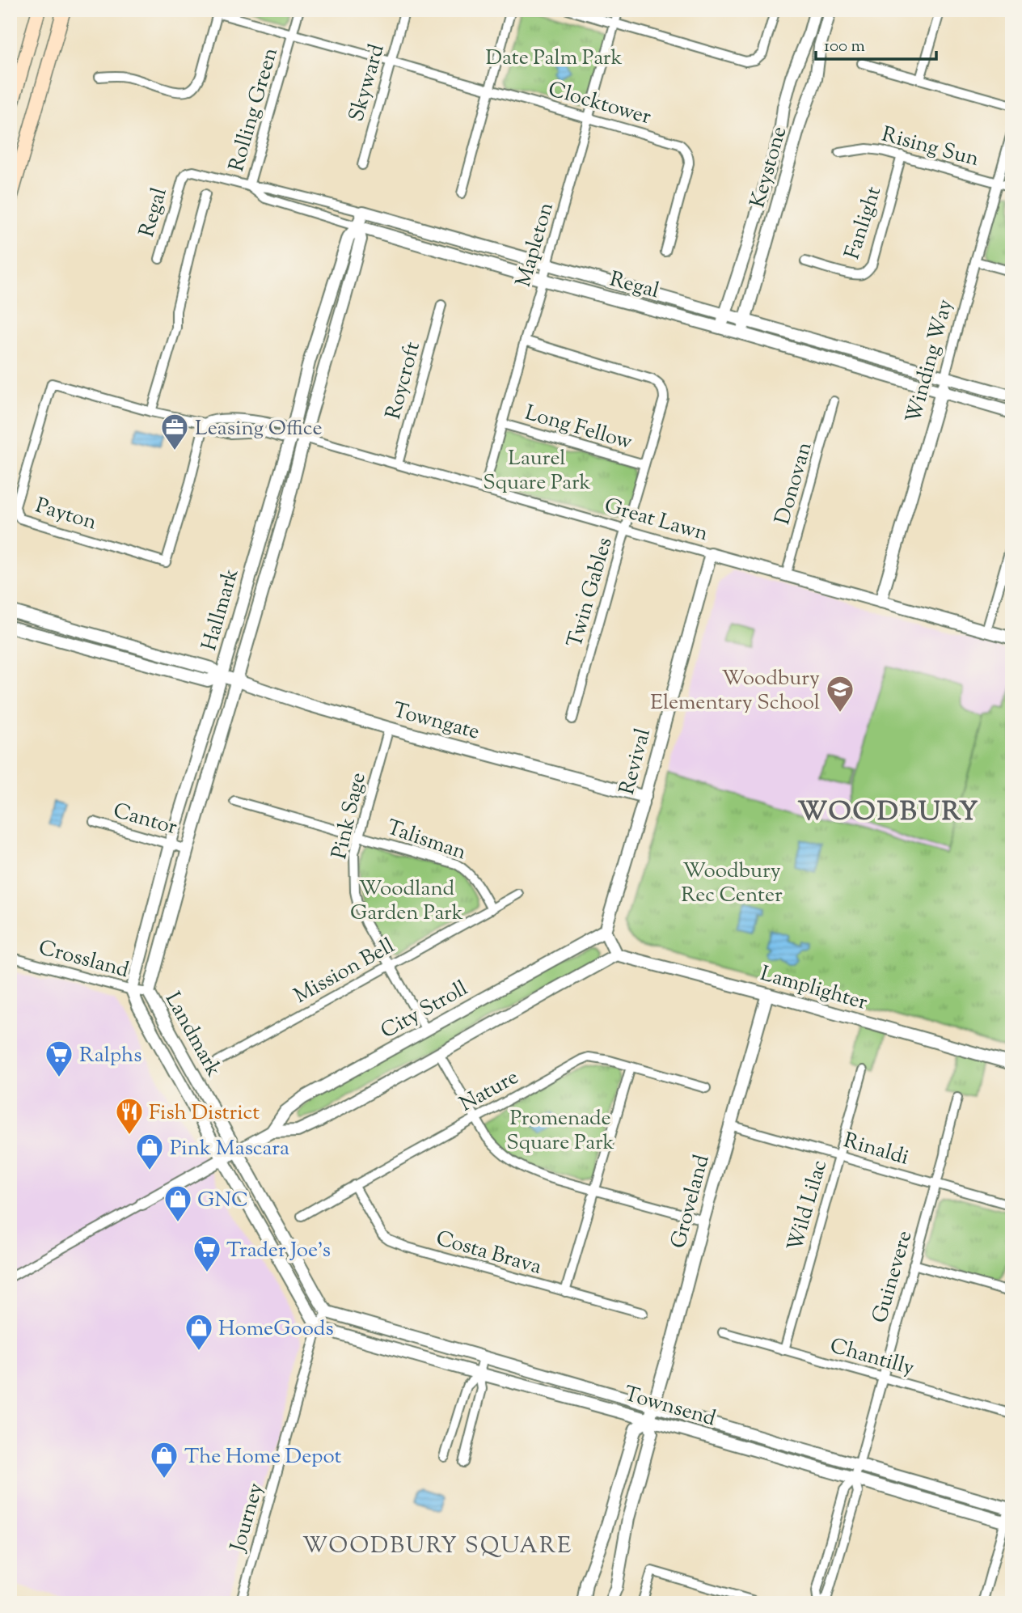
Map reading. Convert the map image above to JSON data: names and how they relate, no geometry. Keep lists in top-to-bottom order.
{
  "streets": {
    "street": [
      "Skyward",
      "Clocktower",
      "Rolling Green",
      "Rising Sun",
      "Keystone",
      "Regal",
      "Fanlight",
      "Mapleton",
      "Winding Way",
      "Roycroft",
      "Long Fellow",
      "Donovan",
      "Payton",
      "Great Lawn",
      "Twin Gables",
      "Hallmark",
      "Towngate",
      "Revival",
      "Pink Sage",
      "Cantor",
      "Talisman",
      "Crossland",
      "Mission Bell",
      "Lamplighter",
      "City Stroll",
      "Landmark",
      "Nature",
      "Rinaldi",
      "Groveland",
      "Wild Lilac",
      "Costa Brava",
      "Guinevere",
      "Chantilly",
      "Townsend",
      "Journey"
    ]
  },
  "crossings": [
    ["Skyward", "Clocktower"],
    ["Clocktower", "Rolling Green"],
    ["Clocktower", "Mapleton"],
    ["Rolling Green", "Regal"],
    ["Rising Sun", "Fanlight"],
    ["Rising Sun", "Winding Way"],
    ["Keystone", "Regal"],
    ["Regal", "Mapleton"],
    ["Regal", "Winding Way"],
    ["Regal", "Hallmark"],
    ["Mapleton", "Long Fellow"],
    ["Mapleton", "Great Lawn"],
    ["Mapleton", "Twin Gables"],
    ["Winding Way", "Great Lawn"],
    ["Roycroft", "Great Lawn"],
    ["Long Fellow", "Twin Gables"],
    ["Donovan", "Great Lawn"],
    ["Payton", "Great Lawn"],
    ["Payton", "Hallmark"],
    ["Great Lawn", "Twin Gables"],
    ["Great Lawn", "Hallmark"],
    ["Great Lawn", "Revival"],
    ["Hallmark", "Towngate"],
    ["Hallmark", "Cantor"],
    ["Hallmark", "Crossland"],
    ["Hallmark", "Landmark"],
    ["Towngate", "Revival"],
    ["Towngate", "Pink Sage"],
    ["Revival", "City Stroll"],
    ["Pink Sage", "Talisman"],
    ["Pink Sage", "Mission Bell"],
    ["Pink Sage", "City Stroll"],
    ["Talisman", "Mission Bell"],
    ["Crossland", "Landmark"],
    ["Lamplighter", "City Stroll"],
    ["Lamplighter", "Groveland"],
    ["City Stroll", "Landmark"],
    ["Landmark", "Townsend"],
    ["Landmark", "Journey"],
    ["Nature", "Costa Brava"],
    ["Rinaldi", "Groveland"],
    ["Rinaldi", "Wild Lilac"],
    ["Rinaldi", "Guinevere"],
    ["Groveland", "Townsend"],
    ["Wild Lilac", "Chantilly"],
    ["Guinevere", "Chantilly"],
    ["Guinevere", "Townsend"],
    ["Townsend", "Journey"]
  ],
  "districts": ["WOODBURY", "WOODBURY SQUARE"],
  "parks": [
    "Date Palm Park",
    "Laurel Square Park",
    "Woodbury Rec Center",
    "Woodland Garden Park",
    "Promenade Square Park"
  ],
  "places": {
    "office": ["Leasing Office"],
    "school or university": ["Woodbury Elementary School"],
    "supermarket": ["Ralphs", "Trader Joe's"],
    "restaurant": ["Fish District"],
    "shop": [
      "Pink Mascara",
      "GNC",
      "HomeGoods",
      "The Home Depot"
    ]
  },
  "scale_bar": "100 m"
}
